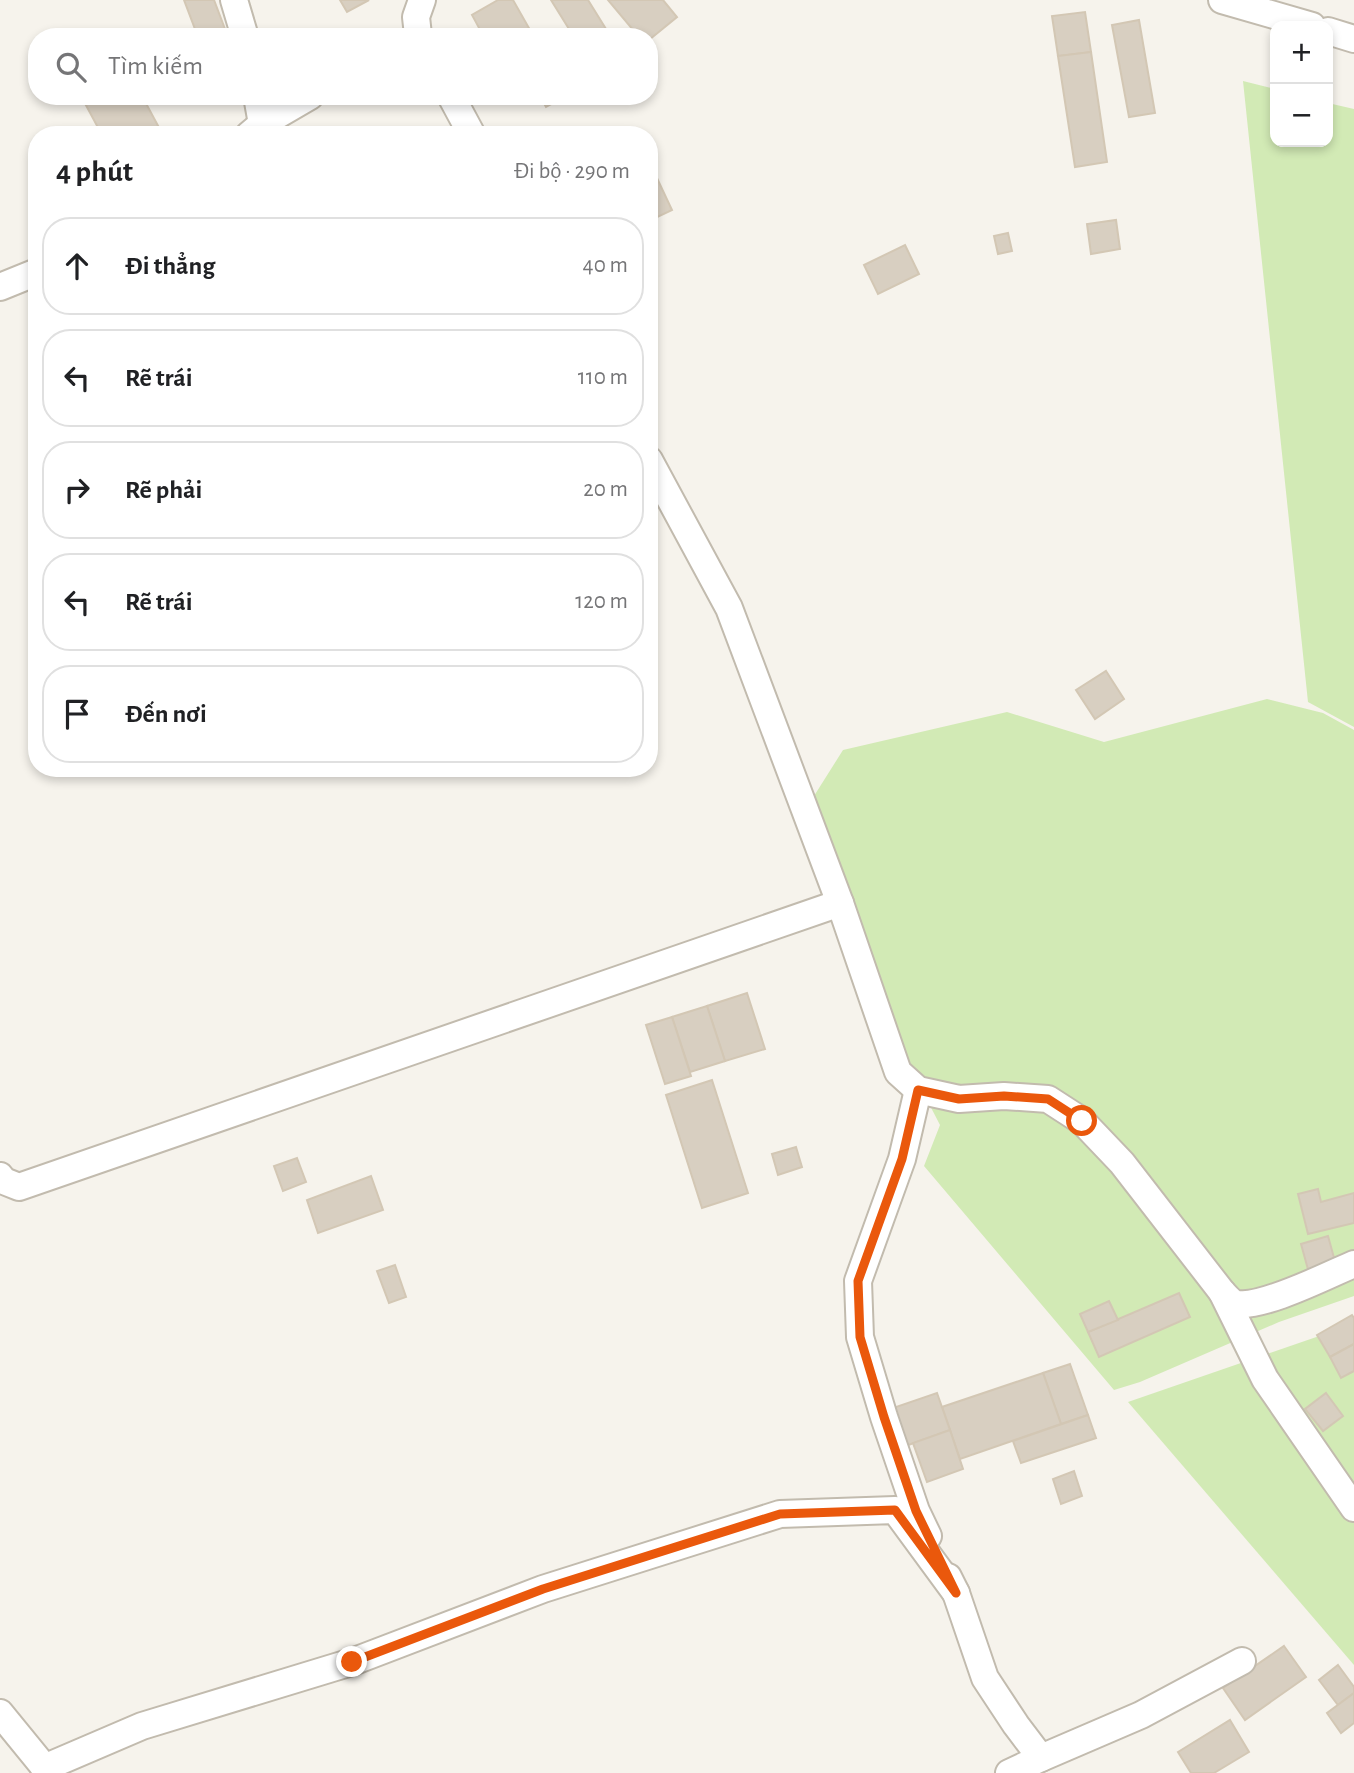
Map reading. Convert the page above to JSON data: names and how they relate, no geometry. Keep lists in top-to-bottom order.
{
  "page": {
    "map_buttons": ["+", "−"],
    "search": "Tìm kiếm",
    "heading": ["4 phút", "Đi bộ · 290 m"],
    "list": [
      ["Đi thẳng", "40 m"],
      ["Rẽ trái", "110 m"],
      ["Rẽ phải", "20 m"],
      ["Rẽ trái", "120 m"],
      "Đến nơi"
    ]
  }
}
